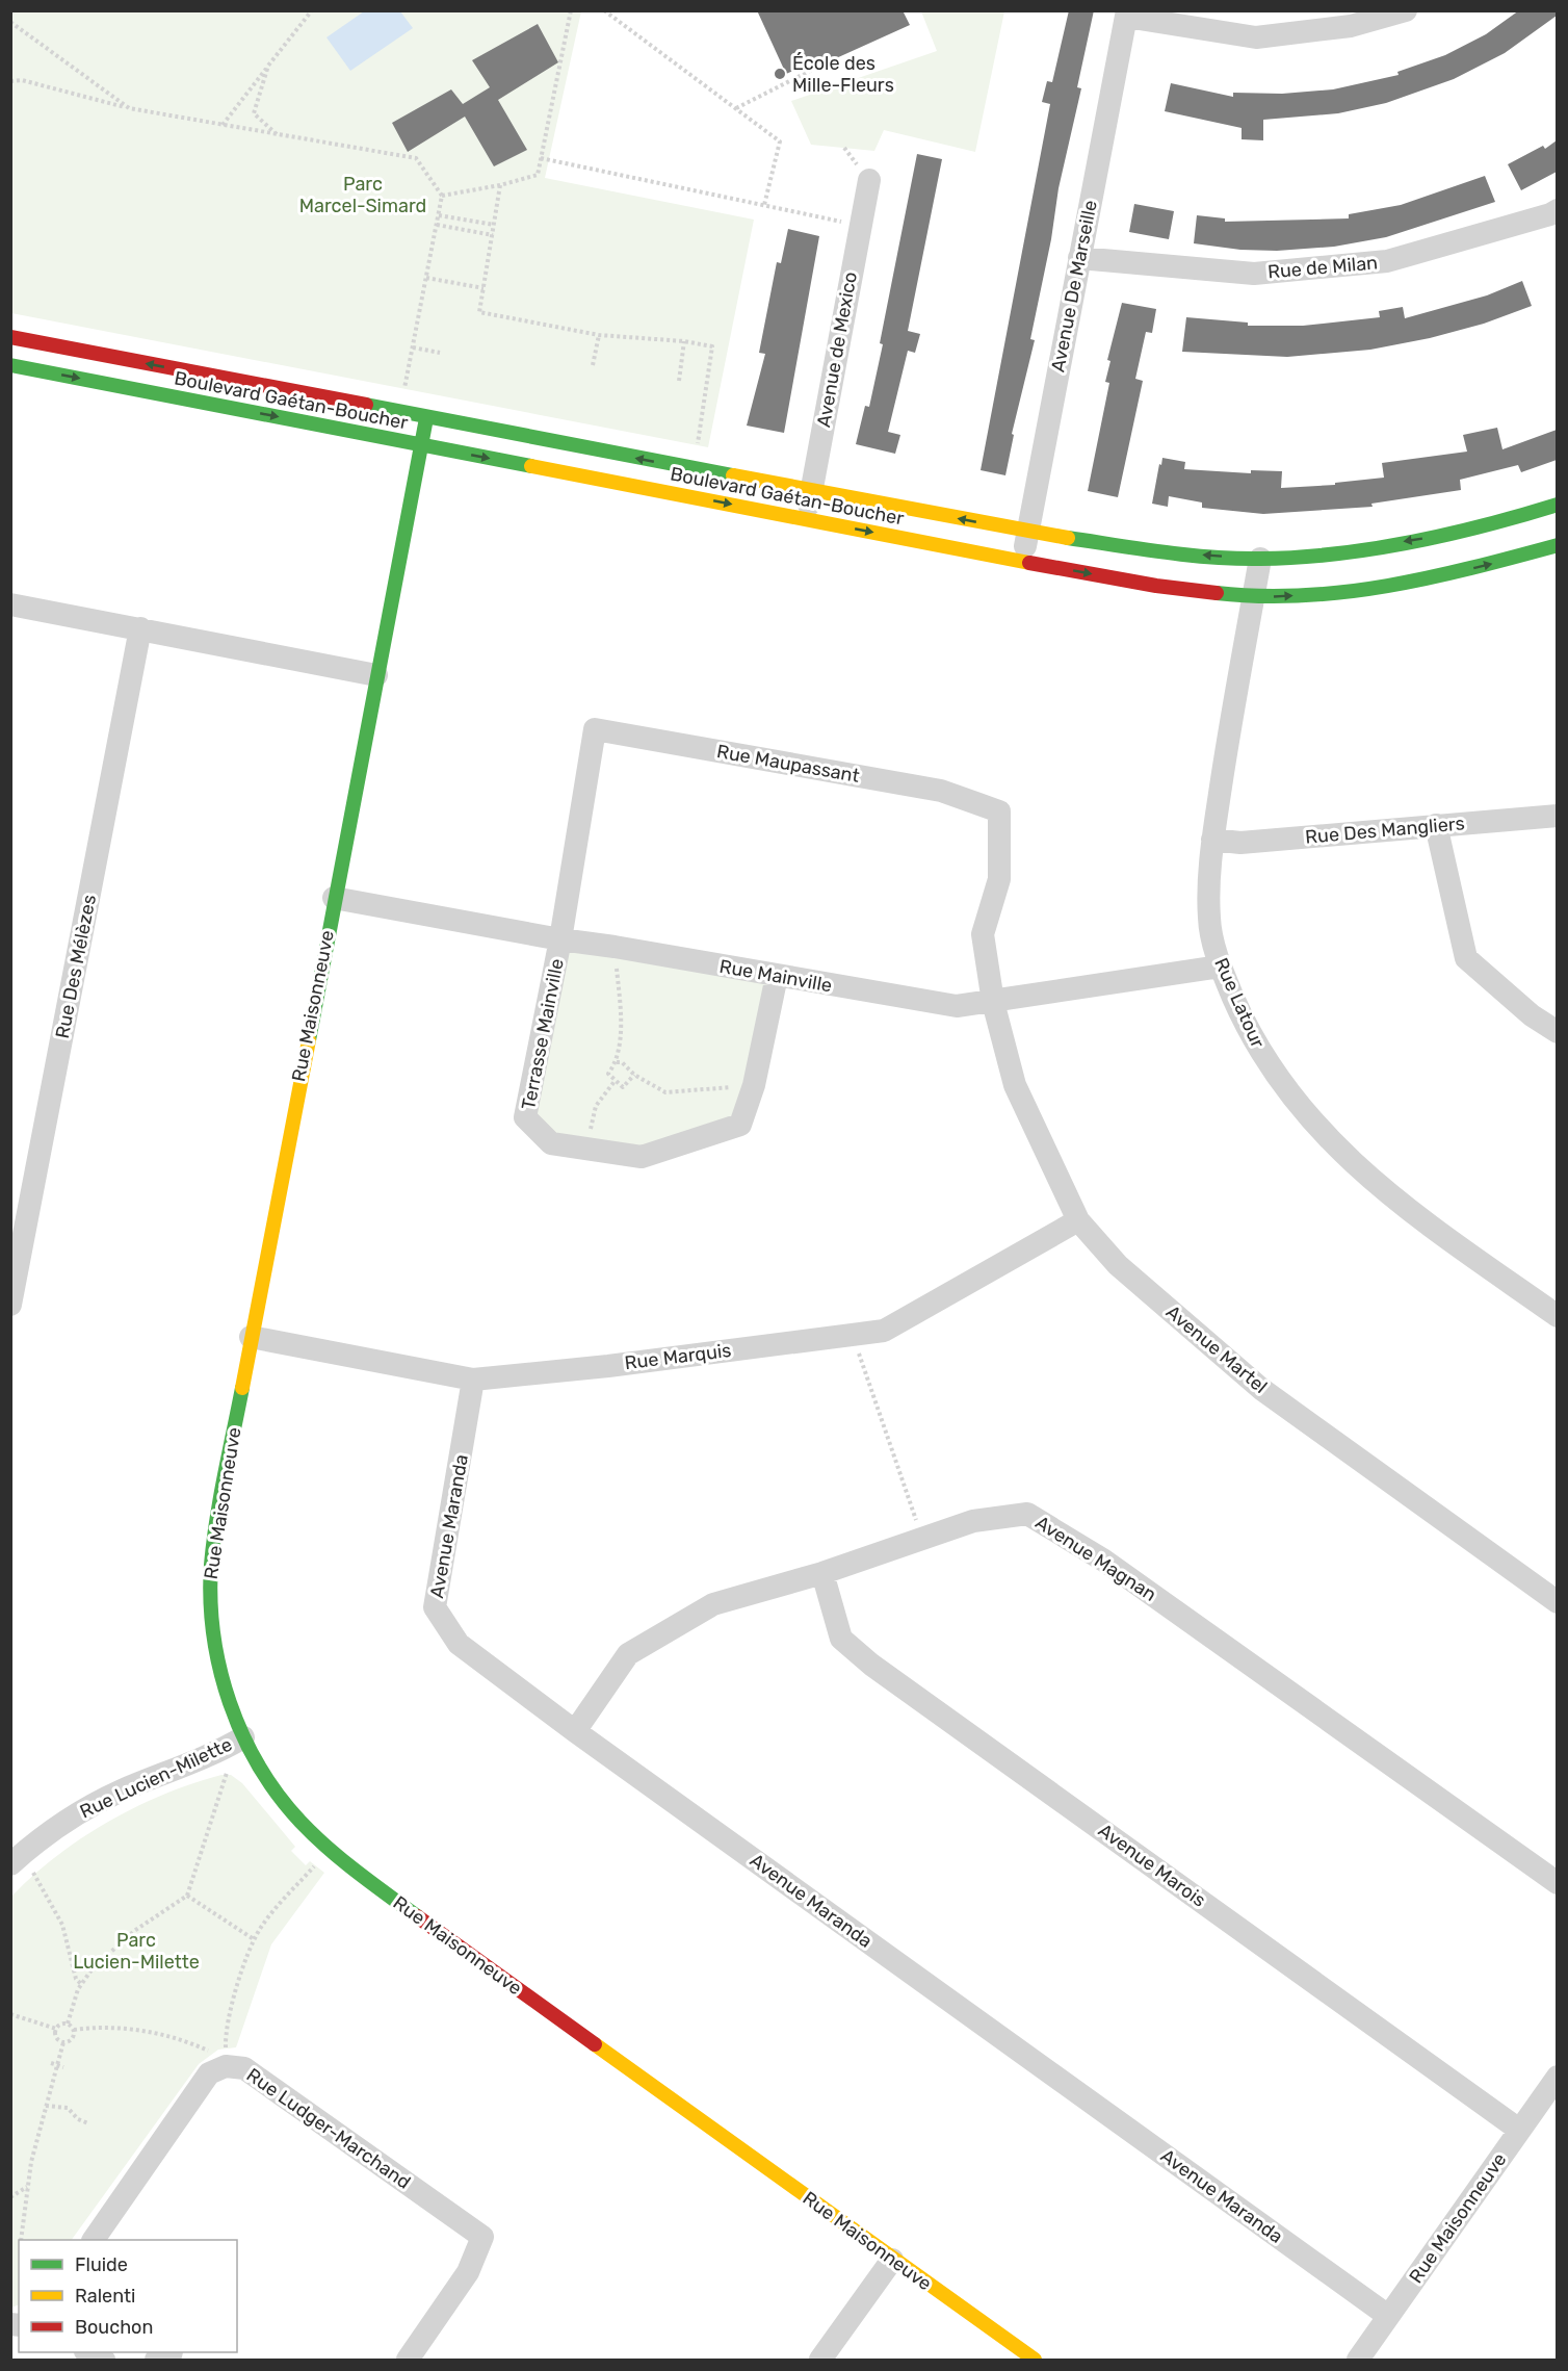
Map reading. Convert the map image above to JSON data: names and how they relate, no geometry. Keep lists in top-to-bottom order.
{
  "streets": {
    "street": [
      "Rue de Milan",
      "Avenue De Marseille",
      "Avenue de Mexico",
      "Boulevard Gaétan-Boucher",
      "Rue Maupassant",
      "Rue Des Mangliers",
      "Rue Des Mélèzes",
      "Rue Mainville",
      "Rue Latour",
      "Rue Maisonneuve",
      "Terrasse Mainville",
      "Avenue Martel",
      "Rue Marquis",
      "Avenue Maranda",
      "Avenue Magnan",
      "Rue Lucien-Milette",
      "Avenue Marois",
      "Rue Ludger-Marchand"
    ]
  },
  "crossings": [
    ["Rue de Milan", "Avenue De Marseille"],
    ["Avenue De Marseille", "Boulevard Gaétan-Boucher"],
    ["Avenue de Mexico", "Boulevard Gaétan-Boucher"],
    ["Boulevard Gaétan-Boucher", "Rue Latour"],
    ["Boulevard Gaétan-Boucher", "Rue Maisonneuve"],
    ["Rue Maupassant", "Rue Mainville"],
    ["Rue Maupassant", "Terrasse Mainville"],
    ["Rue Maupassant", "Avenue Martel"],
    ["Rue Des Mangliers", "Rue Latour"],
    ["Rue Mainville", "Rue Latour"],
    ["Rue Mainville", "Rue Maisonneuve"],
    ["Rue Mainville", "Terrasse Mainville"],
    ["Rue Mainville", "Avenue Martel"],
    ["Rue Maisonneuve", "Rue Marquis"],
    ["Rue Maisonneuve", "Avenue Maranda"],
    ["Rue Maisonneuve", "Rue Lucien-Milette"],
    ["Rue Maisonneuve", "Avenue Marois"],
    ["Avenue Martel", "Rue Marquis"],
    ["Rue Marquis", "Avenue Maranda"],
    ["Avenue Maranda", "Avenue Magnan"],
    ["Avenue Magnan", "Avenue Marois"]
  ],
  "parks": ["Parc Marcel-Simard", "Parc Lucien-Milette"],
  "places": ["École des Mille-Fleurs"],
  "legend": ["Fluide", "Ralenti", "Bouchon"]
}
